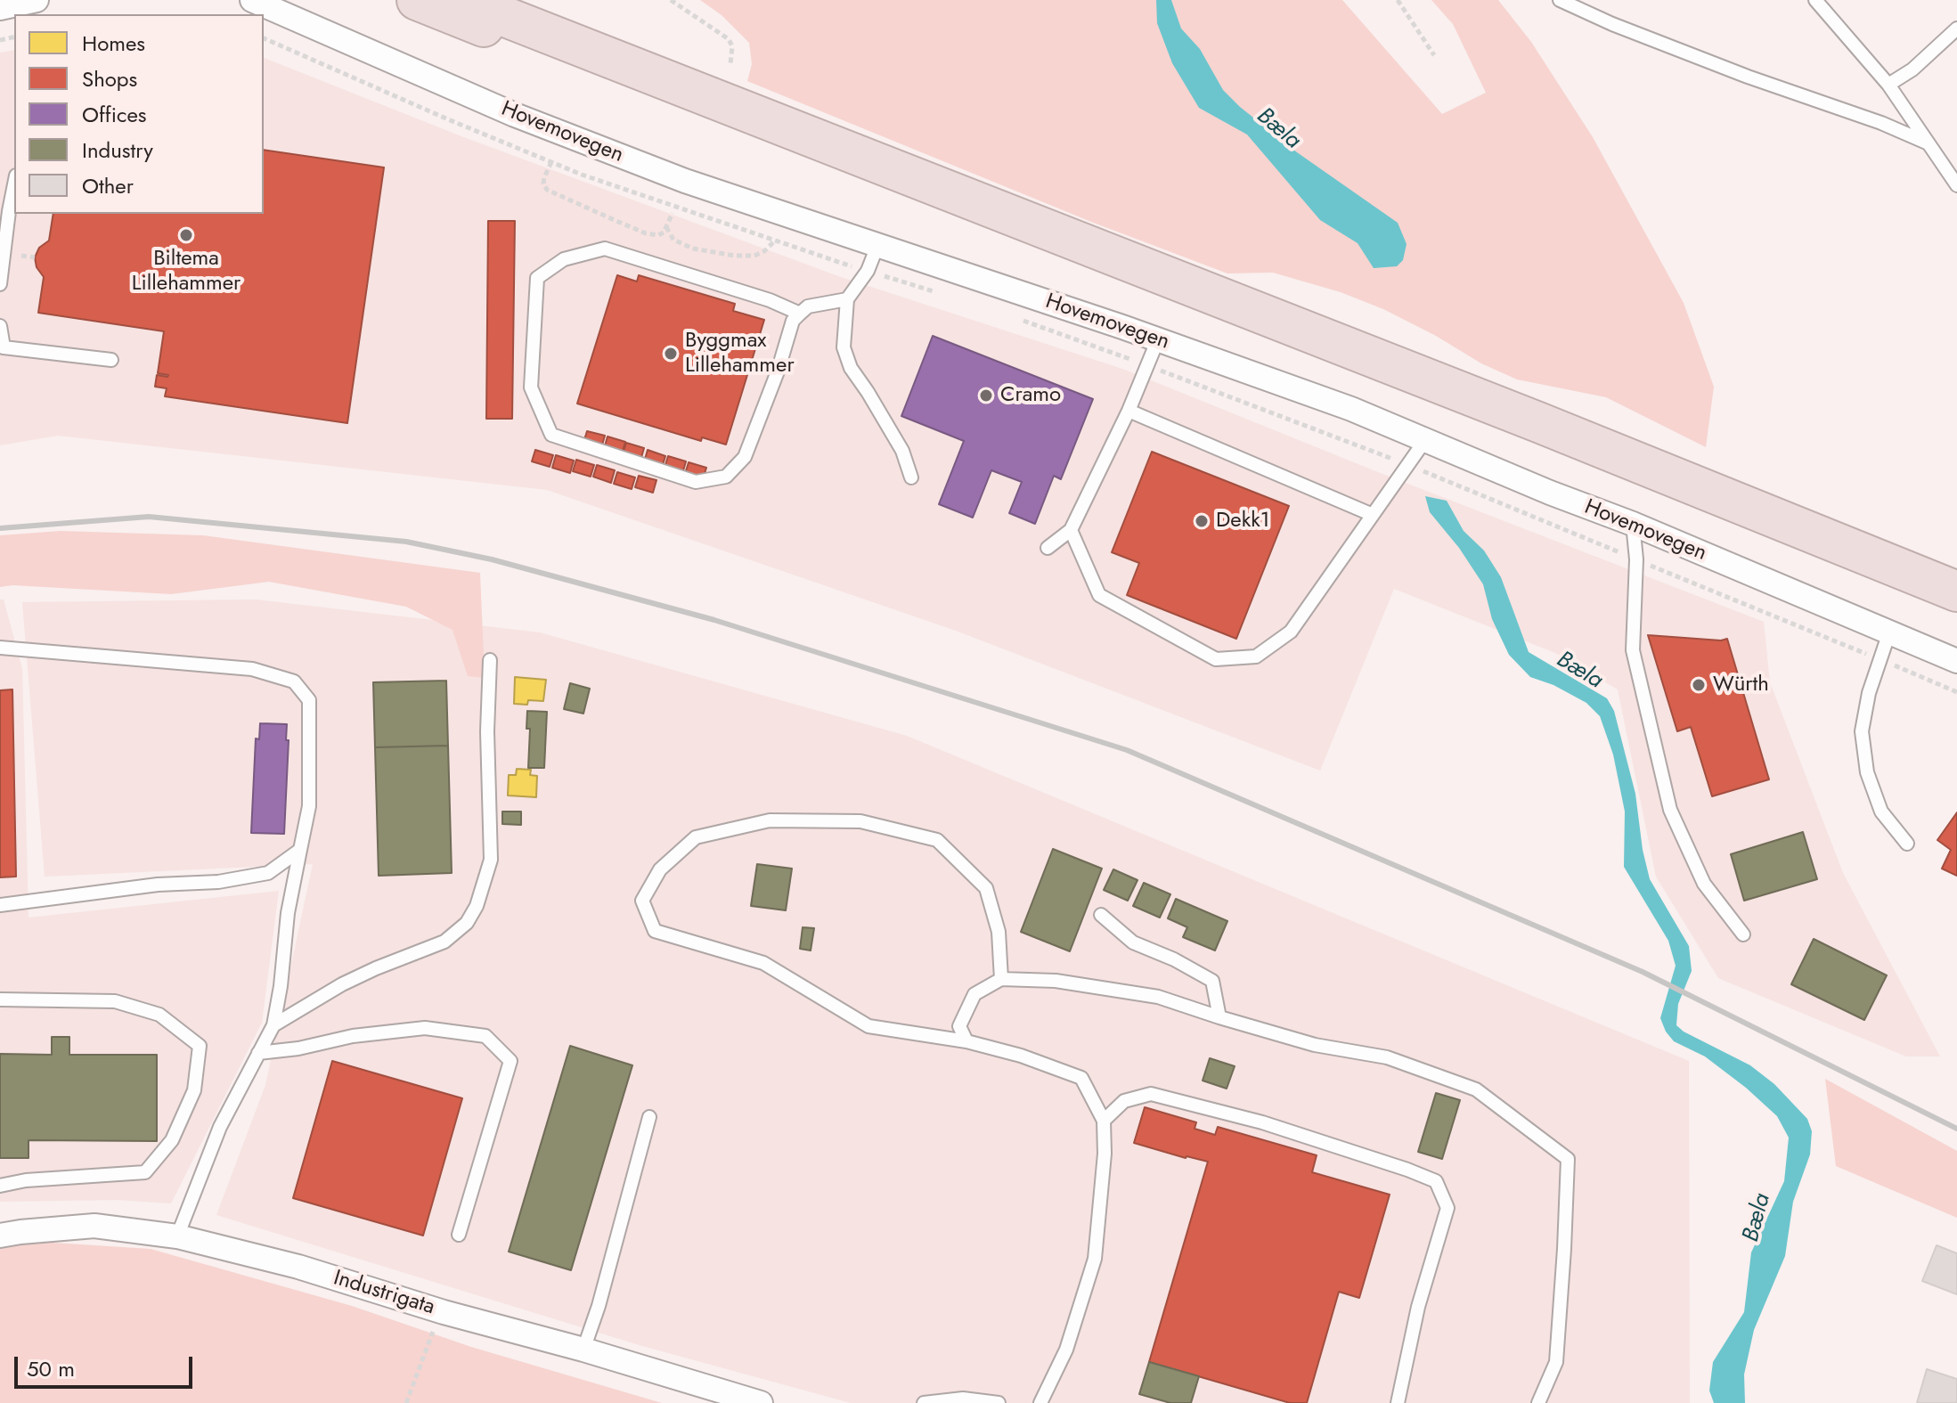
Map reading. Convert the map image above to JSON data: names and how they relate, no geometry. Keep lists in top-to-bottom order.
{
  "streets": {
    "street": ["Hovemovegen", "Industrigata"]
  },
  "water": ["Bæla"],
  "places": [
    "Biltema Lillehammer",
    "Byggmax Lillehammer",
    "Cramo",
    "Dekk1",
    "Würth"
  ],
  "legend": [
    "Homes",
    "Shops",
    "Offices",
    "Industry",
    "Other"
  ],
  "scale_bar": "50 m"
}
